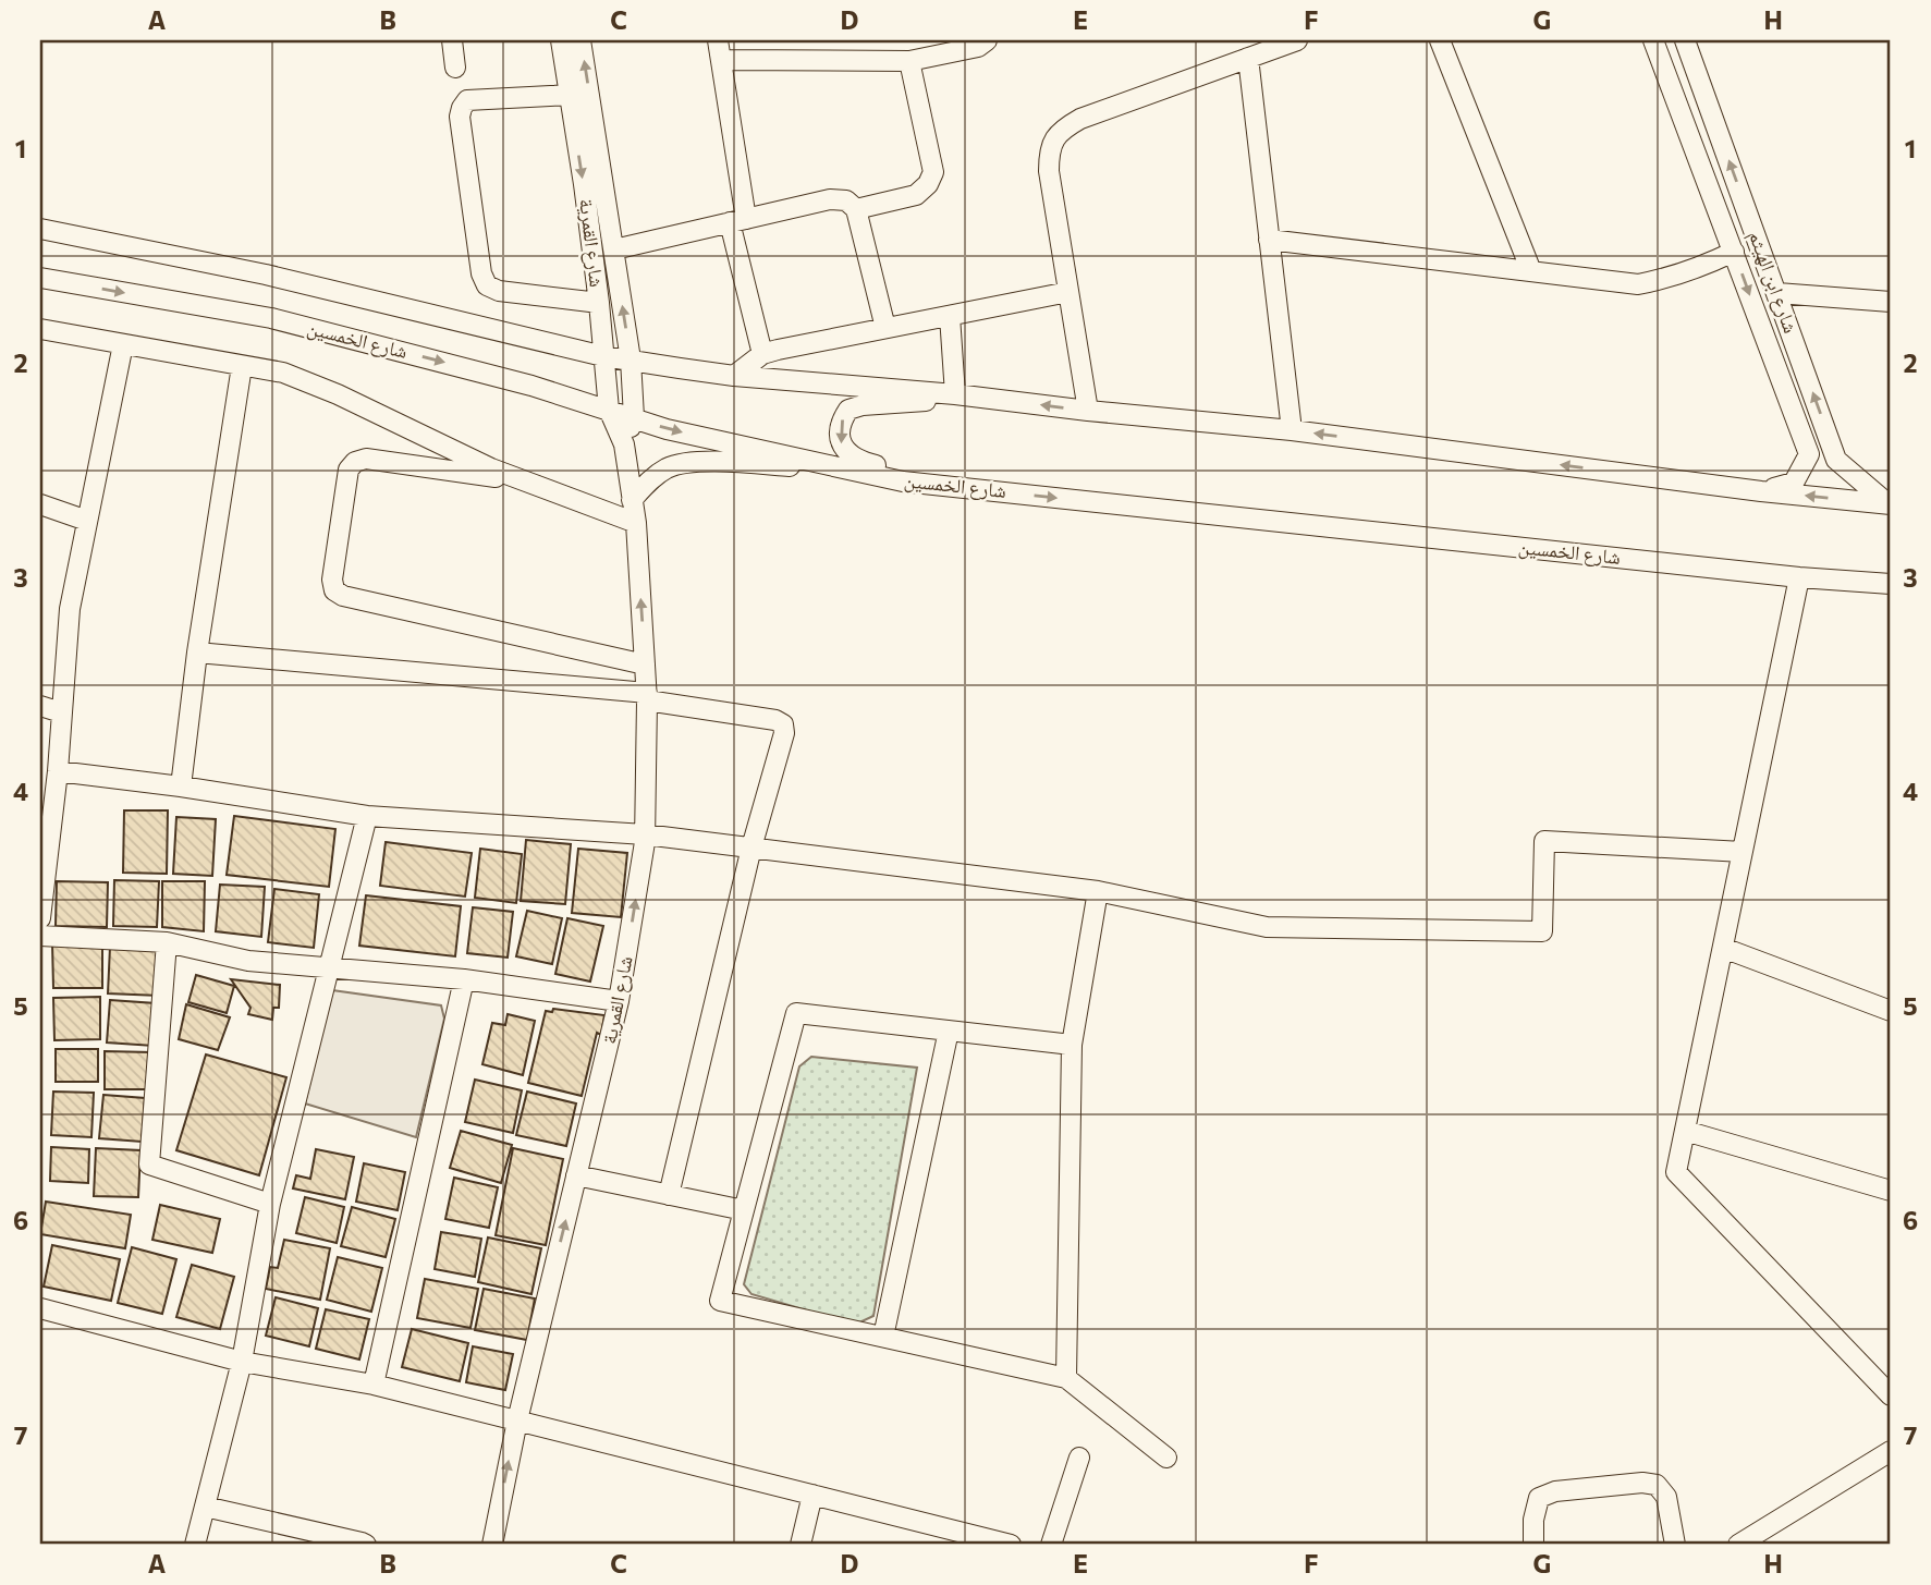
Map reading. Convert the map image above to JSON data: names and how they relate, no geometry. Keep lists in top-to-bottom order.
{
  "streets": {
    "street": ["شارع القمرية", "شارع ابن الهيثم", "شارع الخمسين"]
  },
  "crossings": [
    ["شارع القمرية", "شارع الخمسين"]
  ],
  "grid": {
    "columns": [
      "A",
      "B",
      "C",
      "D",
      "E",
      "F",
      "G",
      "H"
    ],
    "rows": [
      "1",
      "2",
      "3",
      "4",
      "5",
      "6",
      "7"
    ]
  }
}
